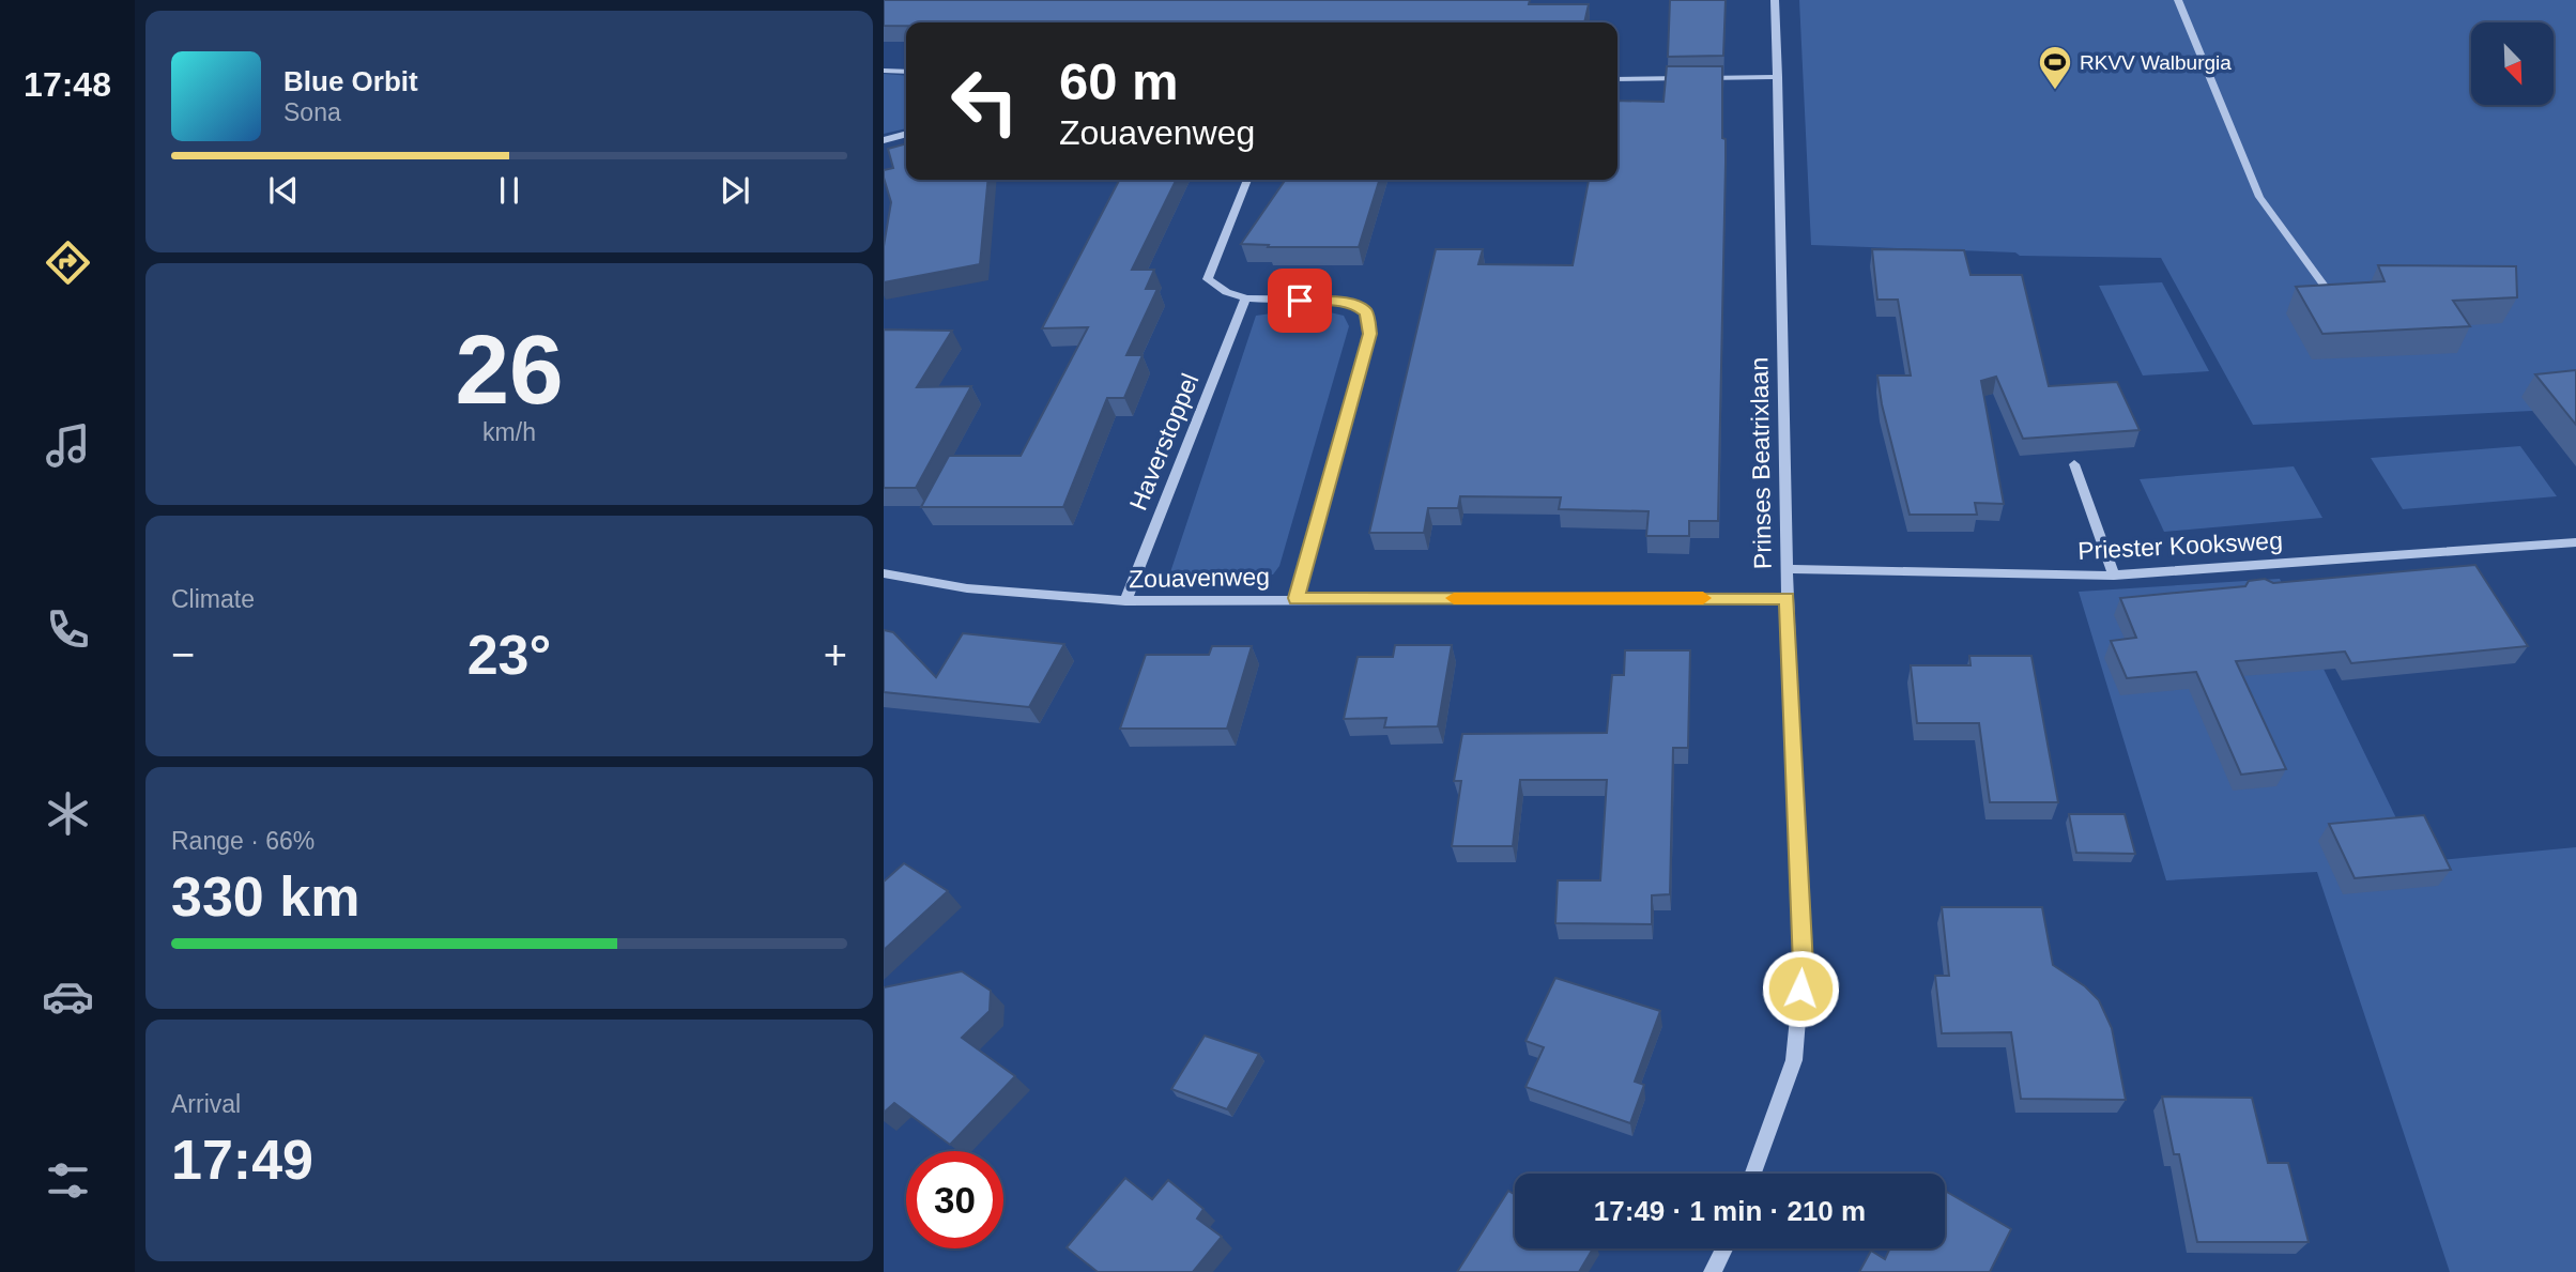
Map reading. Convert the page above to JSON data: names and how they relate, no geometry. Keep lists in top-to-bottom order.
{
  "streets": {
    "street": [
      "Haverstoppel",
      "Prinses Beatrixlaan",
      "Priester Kooksweg",
      "Zouavenweg"
    ]
  },
  "crossings": [
    ["Haverstoppel", "Zouavenweg"],
    ["Prinses Beatrixlaan", "Priester Kooksweg"],
    ["Prinses Beatrixlaan", "Zouavenweg"]
  ],
  "places": {
    "sports": ["RKVV Walburgia"]
  },
  "north": "bottom right",
  "page": {
    "tabs": "17:48",
    "turn": ["60 m", "Zouavenweg"],
    "song": ["Blue Orbit", "Sona"],
    "tile": [
      ["26", "km/h"],
      "Climate",
      ["Range · 66%", "330 km"],
      ["Arrival", "17:49"]
    ],
    "heat": ["−", "23°", "+"],
    "limit": "30",
    "trip": "17:49 · 1 min · 210 m"
  }
}
